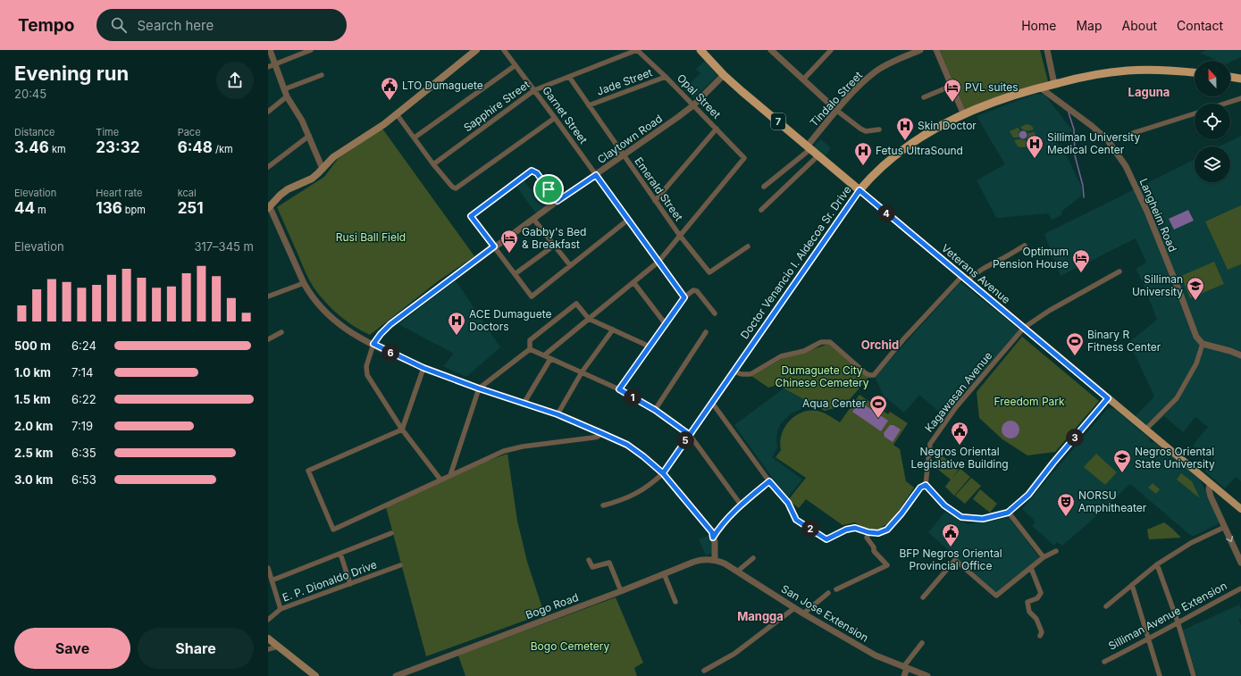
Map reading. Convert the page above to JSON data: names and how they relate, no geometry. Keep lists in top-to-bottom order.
{
  "streets": {
    "highway": ["7", "Doctor Venancio I. Aldecoa Sr. Drive", "Veterans Avenue"],
    "street": [
      "Jade Street",
      "Opal Street",
      "Tindalo Street",
      "Sapphire Street",
      "Garnet Street",
      "Claytown Road",
      "Emerald Street",
      "Langheim Road",
      "Kagawasan Avenue",
      "E. P. Dionaldo Drive",
      "Bogo Road",
      "San Jose Extension",
      "Silliman Avenue Extension"
    ]
  },
  "crossings": [
    ["Jade Street", "Opal Street"],
    ["Jade Street", "Emerald Street"],
    ["Opal Street", "Sapphire Street"],
    ["Opal Street", "Claytown Road"],
    ["Opal Street", "Emerald Street"],
    ["Tindalo Street", "Veterans Avenue"],
    ["Sapphire Street", "Garnet Street"],
    ["Sapphire Street", "Emerald Street"],
    ["Garnet Street", "Claytown Road"],
    ["Claytown Road", "Emerald Street"],
    ["Claytown Road", "Veterans Avenue"],
    ["Langheim Road", "Doctor Venancio I. Aldecoa Sr. Drive"],
    ["Doctor Venancio I. Aldecoa Sr. Drive", "Veterans Avenue"],
    ["Veterans Avenue", "Kagawasan Avenue"],
    ["Bogo Road", "San Jose Extension"]
  ],
  "districts": ["Laguna", "Orchid", "Mangga"],
  "parks": [
    "Rusi Ball Field",
    "Dumaguete City Chinese Cemetery",
    "Freedom Park",
    "Bogo Cemetery"
  ],
  "places": {
    "public building": ["LTO Dumaguete", "Negros Oriental Legislative Building", "BFP Negros Oriental Provincial Office"],
    "hotel": ["PVL suites", "Gabby's Bed & Breakfast", "Optimum Pension House"],
    "hospital": [
      "Skin Doctor",
      "Silliman University Medical Center",
      "Fetus UltraSound",
      "ACE Dumaguete Doctors"
    ],
    "school or university": ["Silliman University", "Negros Oriental State University"],
    "sports": ["Binary R Fitness Center", "Aqua Center"],
    "theatre": ["NORSU Amphitheater"]
  },
  "north": "top",
  "page": {
    "header": "Tempo",
    "search": "Search here",
    "nav": [
      "Home",
      "Map",
      "About",
      "Contact"
    ],
    "heading": ["Evening run", "20:45"],
    "stats": [
      ["Distance", "3.46 km"],
      ["Time", "23:32"],
      ["Pace", "6:48 /km"],
      ["Elevation", "44 m"],
      ["Heart rate", "136 bpm"],
      ["kcal", "251"]
    ],
    "pins": [
      "4",
      "6",
      "1",
      "3",
      "5",
      "2"
    ],
    "chart": ["Elevation", "317–345 m"],
    "list": [
      {
        "name": "500 m",
        "note": "6:24"
      },
      {
        "name": "1.0 km",
        "note": "7:14"
      },
      {
        "name": "1.5 km",
        "note": "6:22"
      },
      {
        "name": "2.0 km",
        "note": "7:19"
      },
      {
        "name": "2.5 km",
        "note": "6:35"
      },
      {
        "name": "3.0 km",
        "note": "6:53"
      }
    ],
    "buttons": ["Save", "Share"]
  }
}
